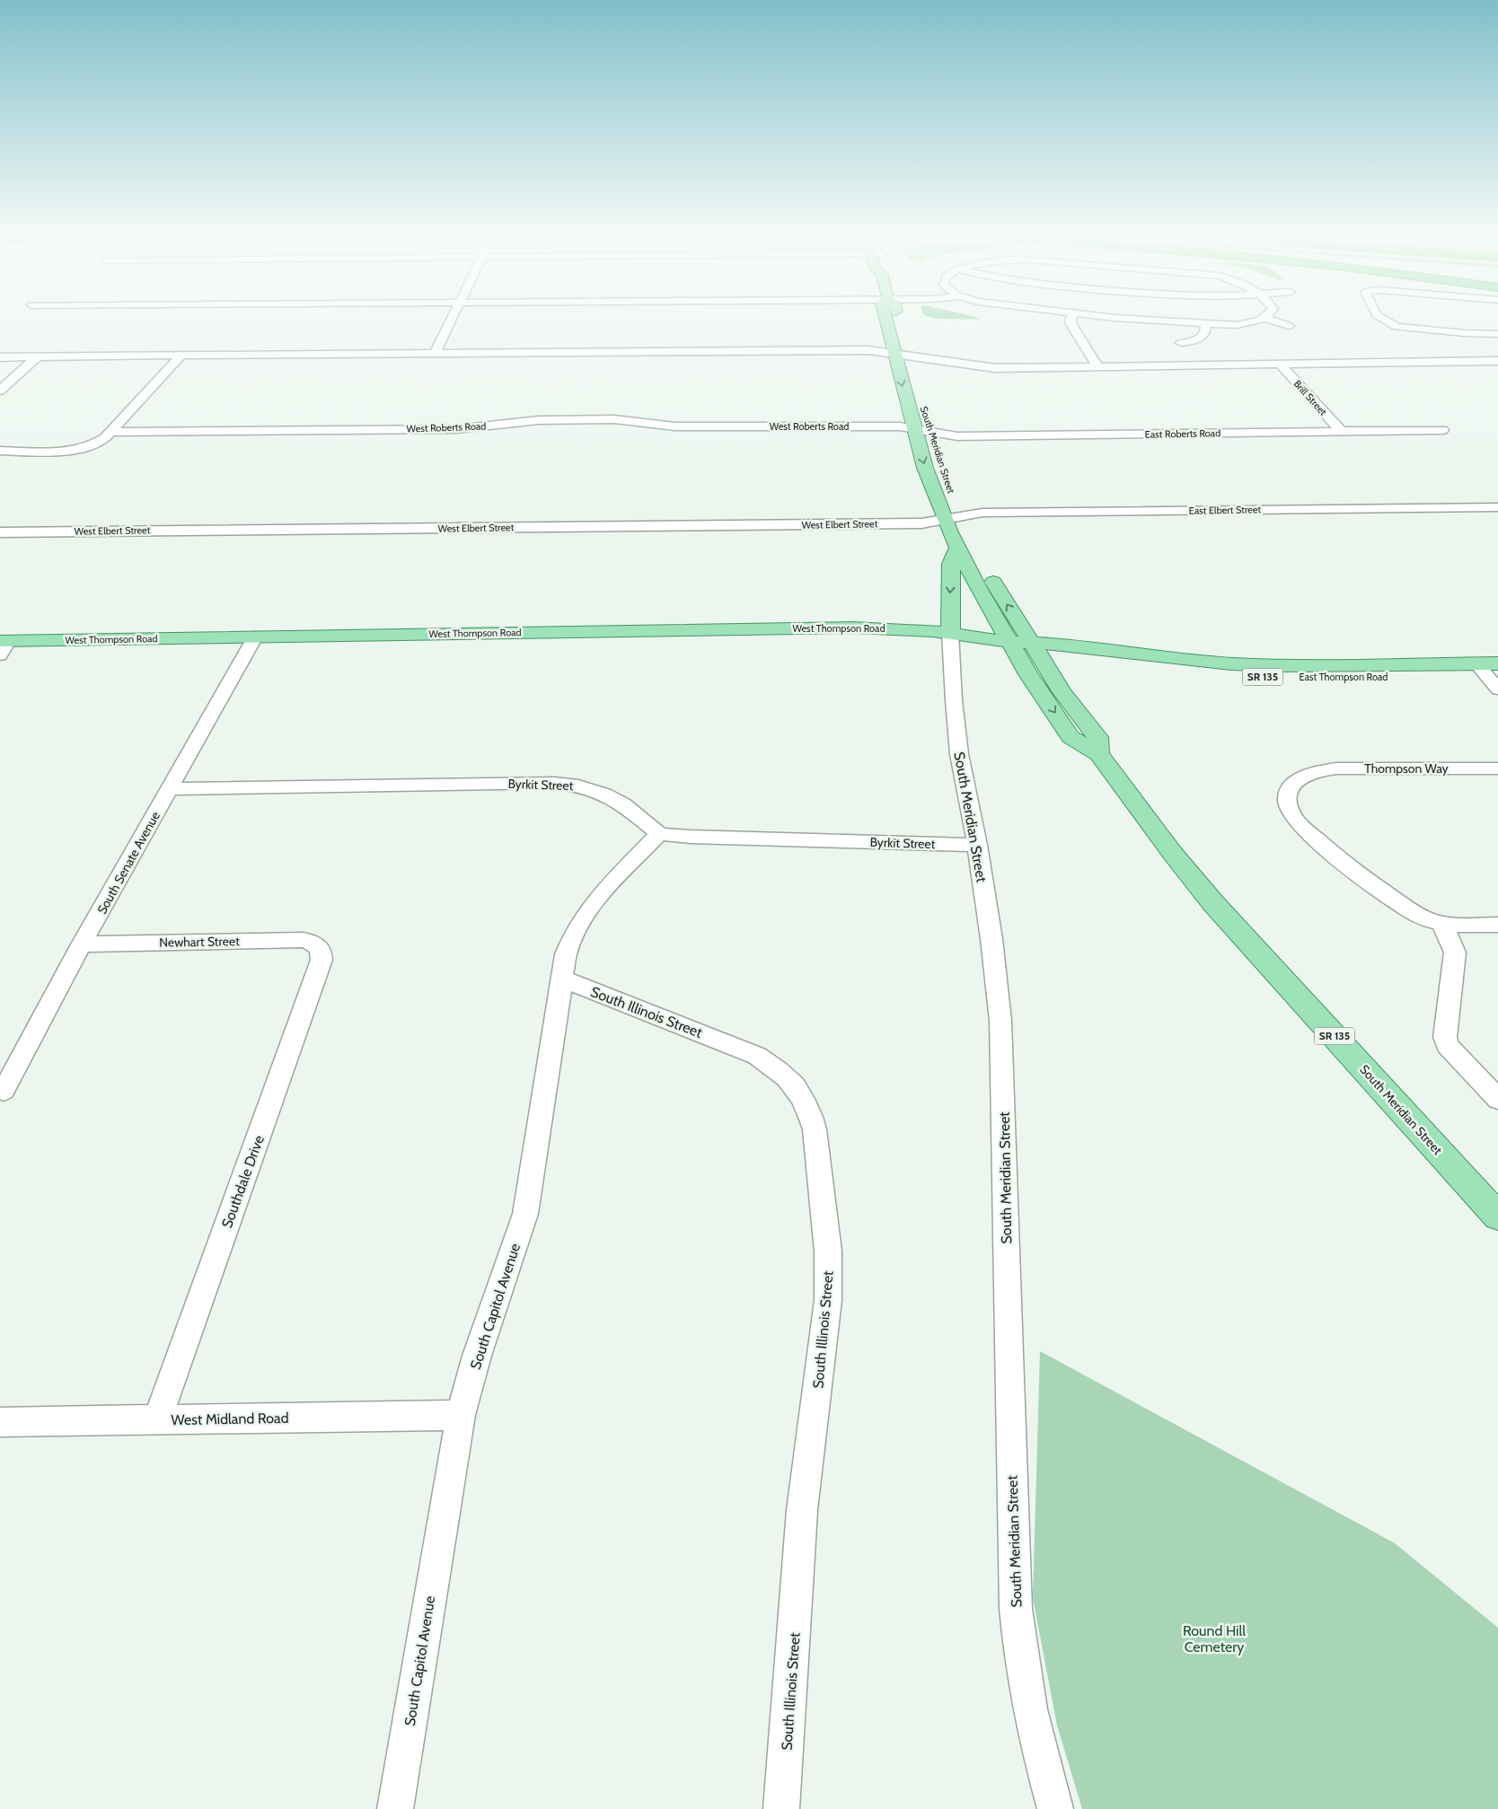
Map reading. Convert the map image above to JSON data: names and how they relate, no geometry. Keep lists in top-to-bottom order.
{
  "streets": {
    "main road": [
      "South Meridian Street",
      "West Thompson Road",
      "SR 135",
      "East Thompson Road"
    ],
    "street": [
      "Brill Street",
      "West Roberts Road",
      "East Roberts Road",
      "East Elbert Street",
      "West Elbert Street",
      "Thompson Way",
      "Byrkit Street",
      "South Senate Avenue",
      "Newhart Street",
      "South Illinois Street",
      "Southdale Drive",
      "South Capitol Avenue",
      "West Midland Road"
    ]
  },
  "crossings": [
    ["Brill Street", "East Roberts Road"],
    ["West Roberts Road", "East Roberts Road"],
    ["West Roberts Road", "South Meridian Street"],
    ["East Roberts Road", "South Meridian Street"],
    ["South Meridian Street", "East Elbert Street"],
    ["South Meridian Street", "West Elbert Street"],
    ["South Meridian Street", "West Thompson Road"],
    ["South Meridian Street", "East Thompson Road"],
    ["South Meridian Street", "Byrkit Street"],
    ["East Elbert Street", "West Elbert Street"],
    ["West Thompson Road", "East Thompson Road"],
    ["West Thompson Road", "South Senate Avenue"],
    ["Byrkit Street", "South Senate Avenue"],
    ["Byrkit Street", "South Capitol Avenue"],
    ["South Senate Avenue", "Newhart Street"],
    ["Newhart Street", "Southdale Drive"],
    ["South Illinois Street", "South Capitol Avenue"],
    ["Southdale Drive", "West Midland Road"],
    ["South Capitol Avenue", "West Midland Road"]
  ],
  "parks": ["Round Hill Cemetery"]
}
